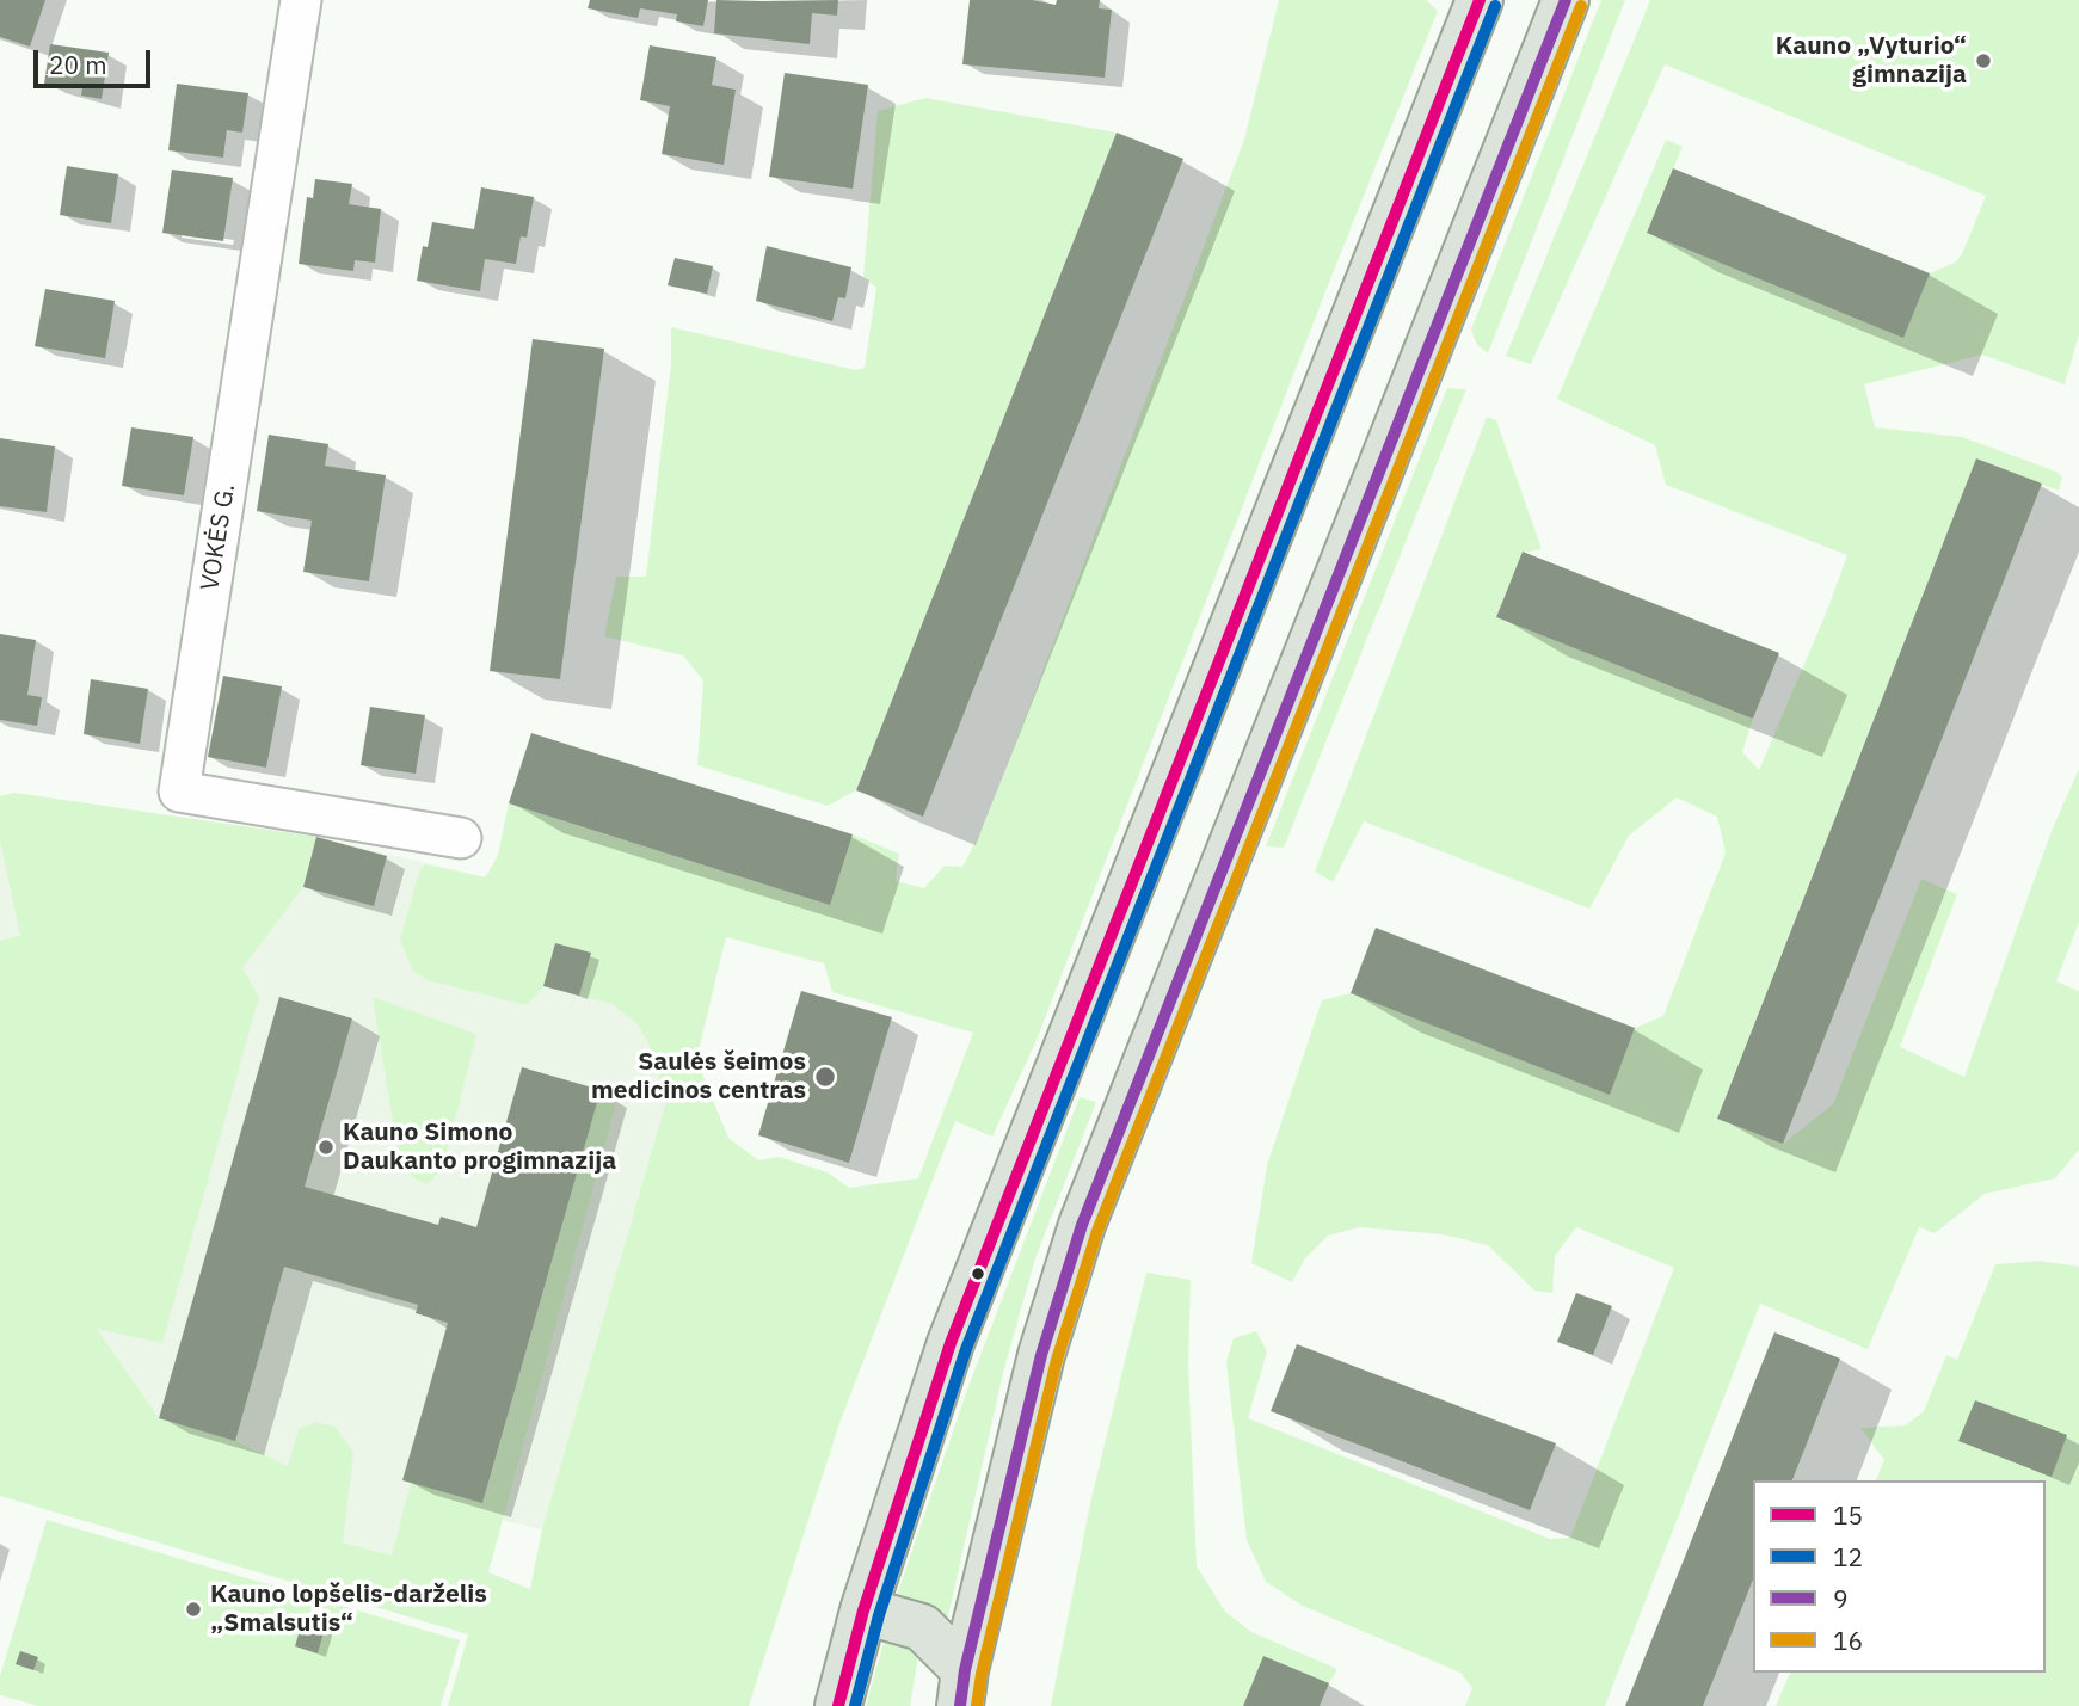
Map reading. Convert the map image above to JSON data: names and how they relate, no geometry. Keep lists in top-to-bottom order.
{
  "streets": {
    "street": ["VOKĖS G."]
  },
  "places": [
    "Kauno „Vyturio“ gimnazija",
    "Saulės šeimos medicinos centras",
    "Kauno Simono Daukanto progimnazija",
    "Kauno lopšelis-darželis „Smalsutis“"
  ],
  "lines": [
    "transit line 15",
    "transit line 9",
    "transit line 12",
    "transit line 16"
  ],
  "legend": [
    "15",
    "12",
    "9",
    "16"
  ],
  "scale_bar": "20 m"
}
